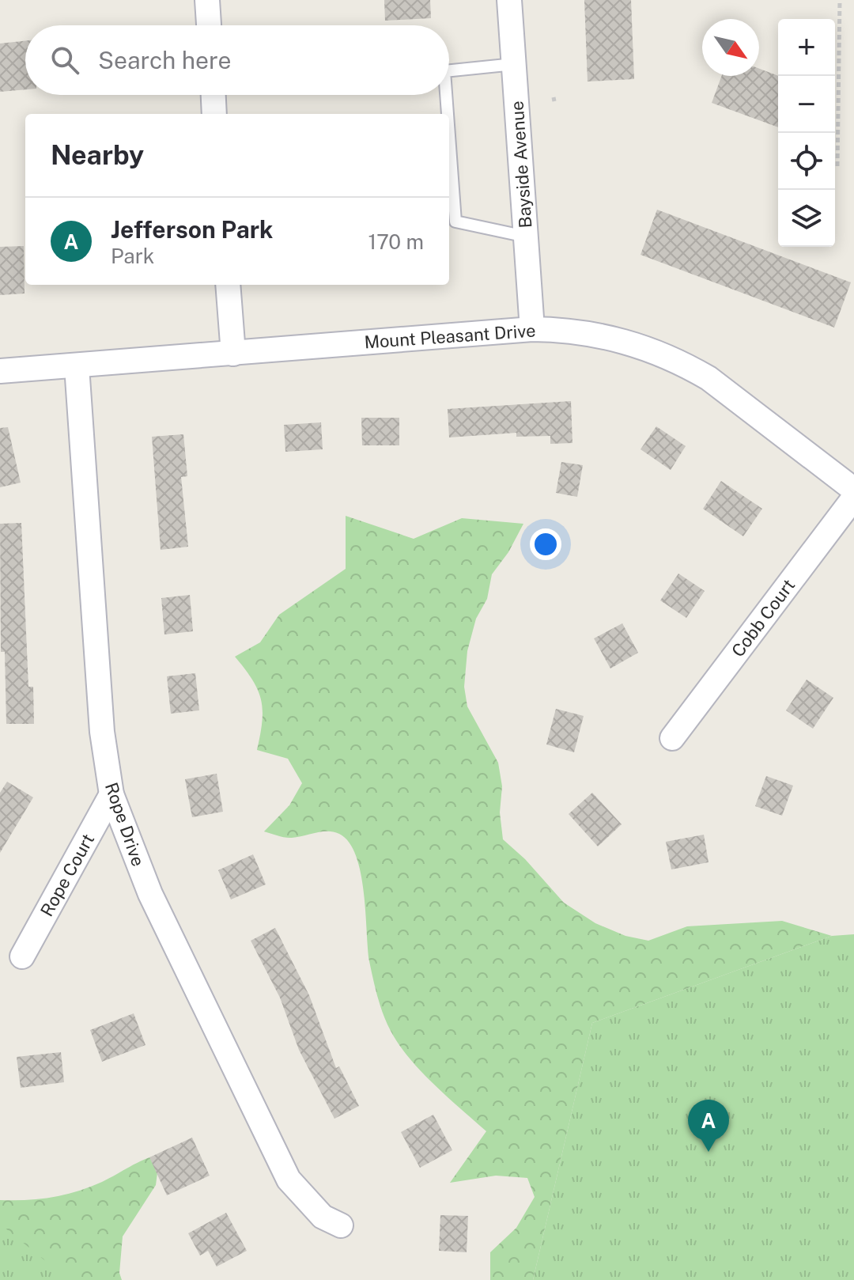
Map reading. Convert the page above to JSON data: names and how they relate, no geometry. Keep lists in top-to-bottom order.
{
  "streets": {
    "street": [
      "Bayside Avenue",
      "Mount Pleasant Drive",
      "Cobb Court",
      "Rope Drive",
      "Rope Court"
    ]
  },
  "crossings": [
    ["Bayside Avenue", "Mount Pleasant Drive"],
    ["Mount Pleasant Drive", "Rope Drive"],
    ["Rope Drive", "Rope Court"]
  ],
  "north": "bottom right",
  "page": {
    "map_buttons": ["+", "−"],
    "search": "Search here",
    "heading": "Nearby",
    "list": [
      {
        "mark": "A",
        "name": "Jefferson Park",
        "note": "Park",
        "value": "170 m"
      }
    ],
    "pins": "A"
  }
}
